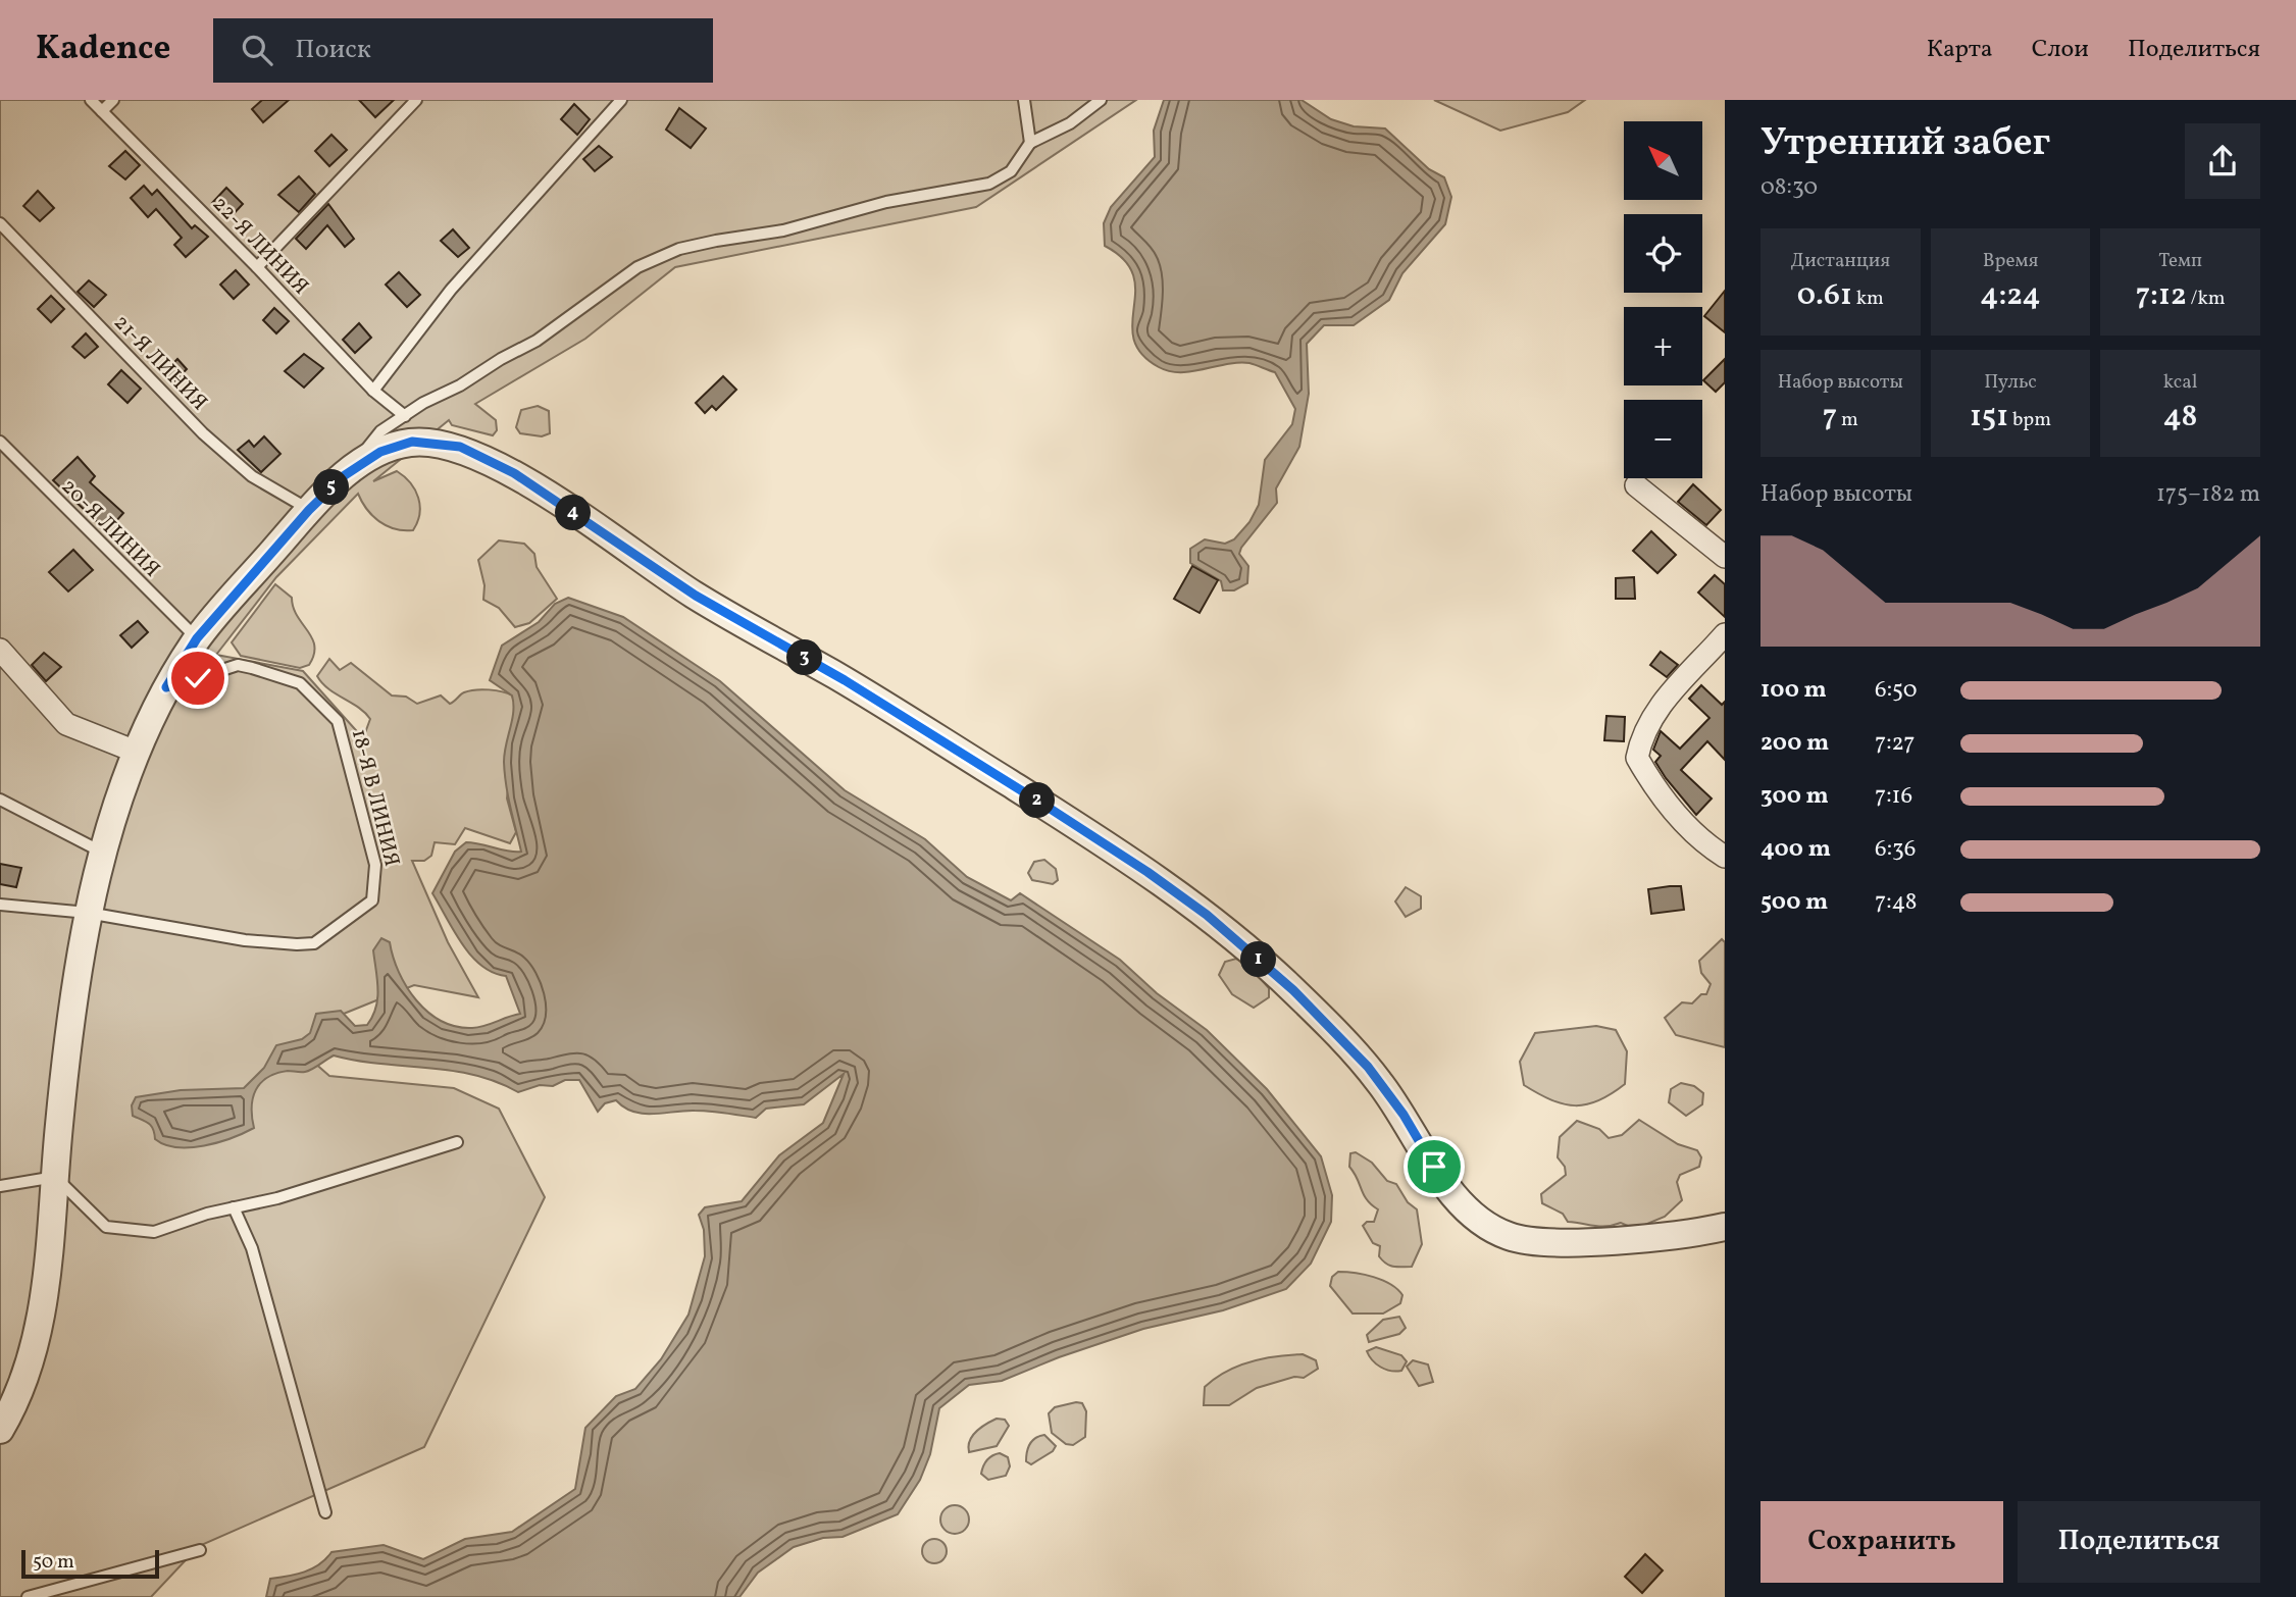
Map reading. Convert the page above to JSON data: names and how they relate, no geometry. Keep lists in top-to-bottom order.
{
  "streets": {
    "lane": [
      "22-Я ЛИНИЯ",
      "21-Я ЛИНИЯ",
      "20-Я ЛИНИЯ",
      "18-Я В ЛИНИЯ"
    ]
  },
  "scale_bar": "50 m",
  "north": "top left",
  "page": {
    "header": "Kadence",
    "search": "Поиск",
    "nav": ["Карта", "Слои", "Поделиться"],
    "heading": ["Утренний забег", "08:30"],
    "map_buttons": ["+", "−"],
    "stats": [
      ["Дистанция", "0.61 km"],
      ["Время", "4:24"],
      ["Темп", "7:12 /km"],
      ["Набор высоты", "7 m"],
      ["Пульс", "151 bpm"],
      ["kcal", "48"]
    ],
    "chart": ["Набор высоты", "175–182 m"],
    "pins": [
      "5",
      "4",
      "3",
      "2",
      "1"
    ],
    "list": [
      {
        "name": "100 m",
        "note": "6:50"
      },
      {
        "name": "200 m",
        "note": "7:27"
      },
      {
        "name": "300 m",
        "note": "7:16"
      },
      {
        "name": "400 m",
        "note": "6:36"
      },
      {
        "name": "500 m",
        "note": "7:48"
      }
    ],
    "buttons": ["Сохранить", "Поделиться"],
    "scale": "50 m"
  }
}
